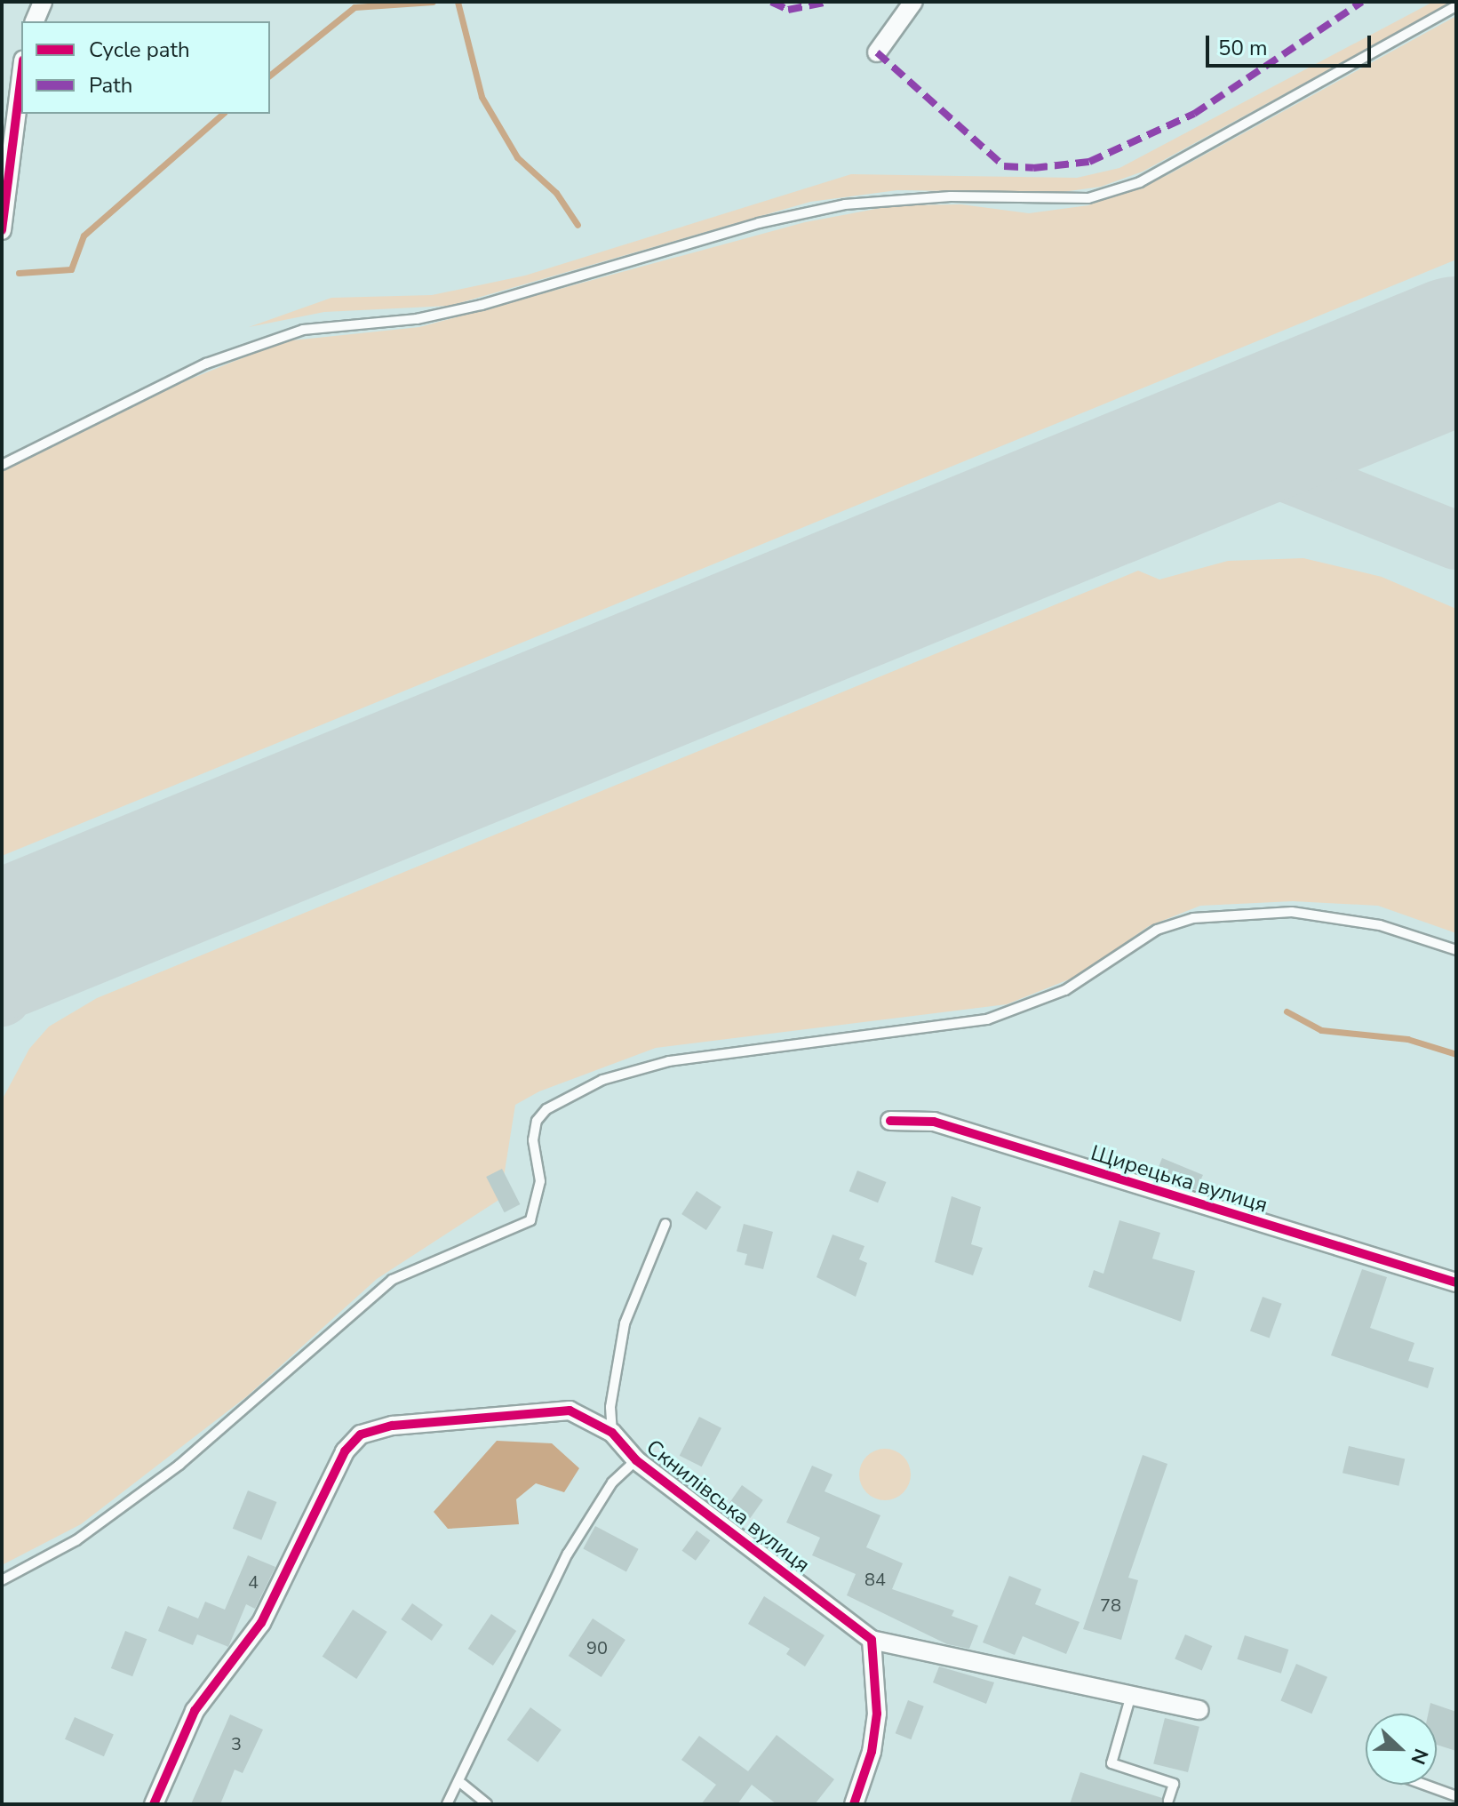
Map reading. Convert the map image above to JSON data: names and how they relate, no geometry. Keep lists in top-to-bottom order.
{
  "streets": {
    "street": ["Щирецька вулиця", "Скнилівська вулиця"]
  },
  "house_numbers": [
    "84",
    "4",
    "78",
    "90",
    "3"
  ],
  "legend": ["Cycle path", "Path"],
  "scale_bar": "50 m",
  "north": "right"
}
